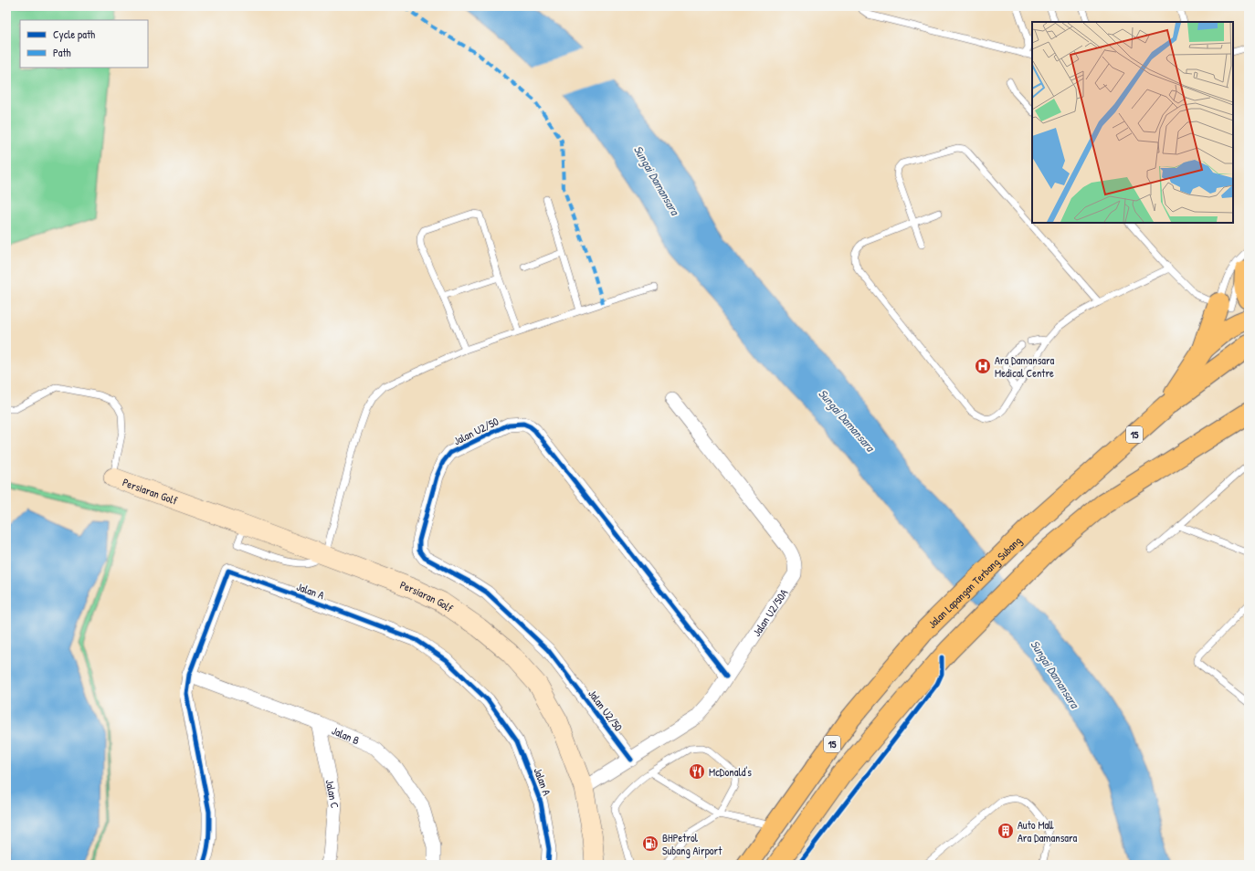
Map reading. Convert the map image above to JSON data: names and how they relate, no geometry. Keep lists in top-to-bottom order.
{
  "streets": {
    "main road": ["15", "Jalan Lapangan Terbang Subang"],
    "street": [
      "Jalan U2/50",
      "Persiaran Golf",
      "Jalan A",
      "Jalan U2/50A",
      "Jalan B",
      "Jalan C"
    ]
  },
  "crossings": [
    ["Jalan U2/50", "Jalan U2/50A"],
    ["Persiaran Golf", "Jalan U2/50A"],
    ["Jalan A", "Jalan B"],
    ["Jalan B", "Jalan C"]
  ],
  "water": ["Sungai Damansara"],
  "places": {
    "hospital": ["Ara Damansara Medical Centre"],
    "restaurant": ["McDonald's"],
    "building": ["Auto Mall Ara Damansara"],
    "fuel station": ["BHPetrol Subang Airport"]
  },
  "legend": ["Cycle path", "Path"]
}
